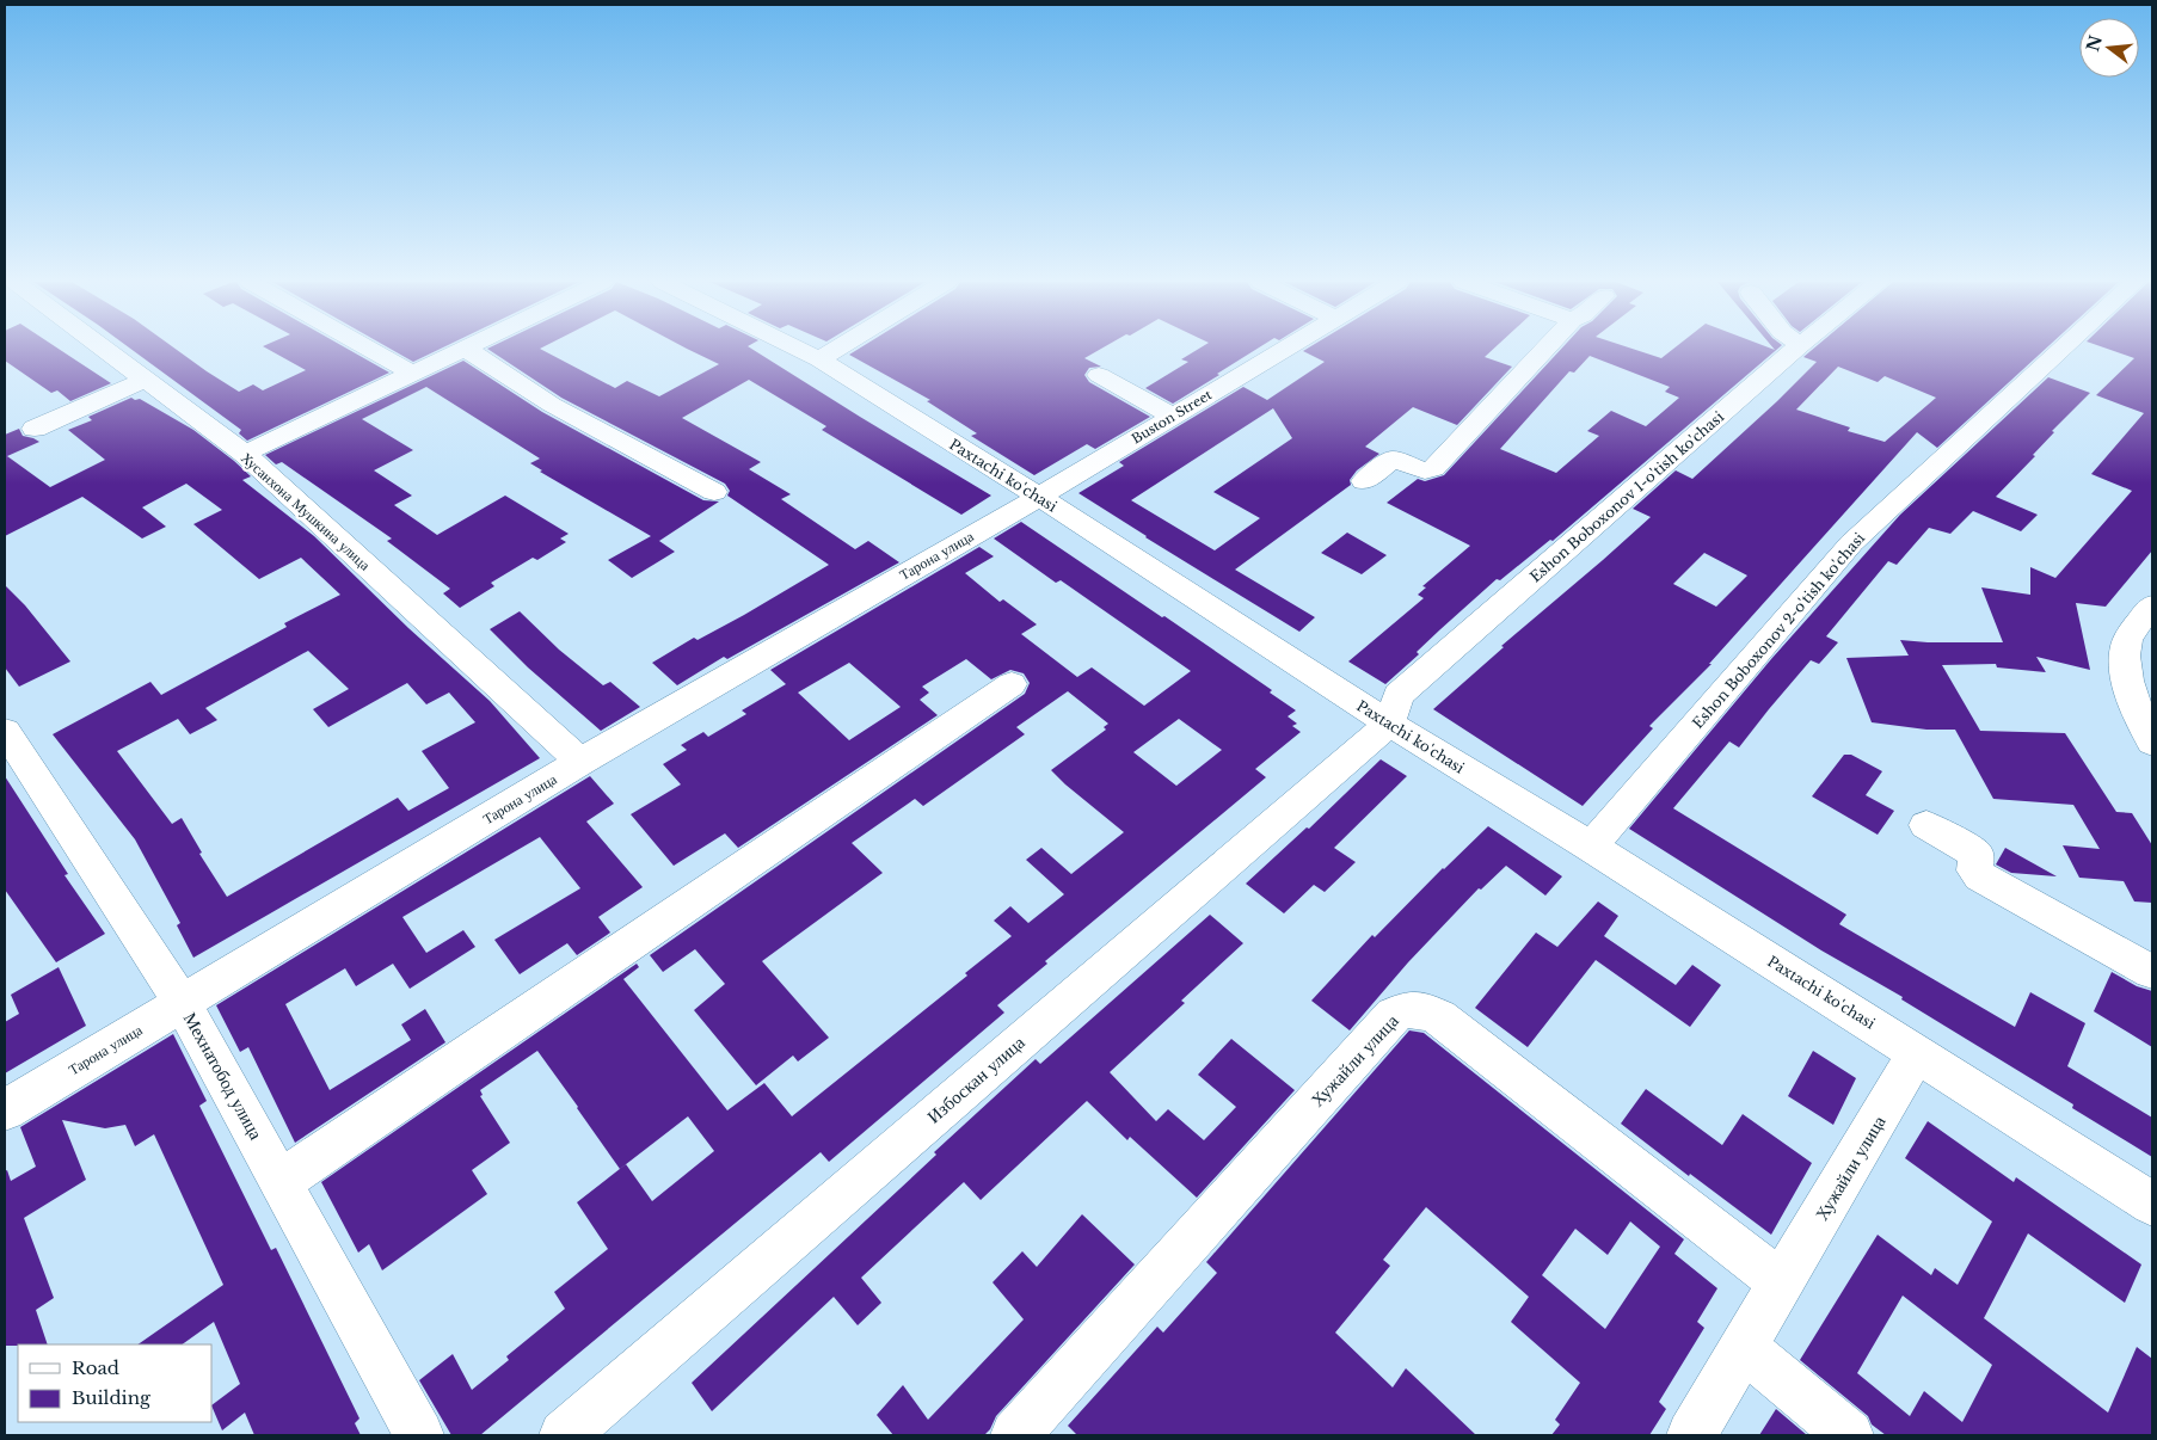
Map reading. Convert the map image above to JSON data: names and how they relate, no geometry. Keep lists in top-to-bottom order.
{
  "streets": {
    "street": [
      "Buston Street",
      "Paxtachi ko'chasi",
      "Eshon Boboxonov 1-o'tish ko'chasi",
      "Хусанхона Мушкина улица",
      "Тарона улица",
      "Eshon Boboxonov 2-o'tish ko'chasi",
      "Хужайли улица",
      "Мехнатобод улица",
      "Избоскан улица"
    ]
  },
  "crossings": [
    ["Buston Street", "Paxtachi ko'chasi"],
    ["Buston Street", "Тарона улица"],
    ["Paxtachi ko'chasi", "Eshon Boboxonov 1-o'tish ko'chasi"],
    ["Paxtachi ko'chasi", "Тарона улица"],
    ["Paxtachi ko'chasi", "Eshon Boboxonov 2-o'tish ko'chasi"],
    ["Paxtachi ko'chasi", "Хужайли улица"],
    ["Paxtachi ko'chasi", "Избоскан улица"],
    ["Eshon Boboxonov 1-o'tish ko'chasi", "Избоскан улица"],
    ["Хусанхона Мушкина улица", "Тарона улица"],
    ["Тарона улица", "Мехнатобод улица"]
  ],
  "legend": ["Road", "Building"],
  "north": "left"
}
